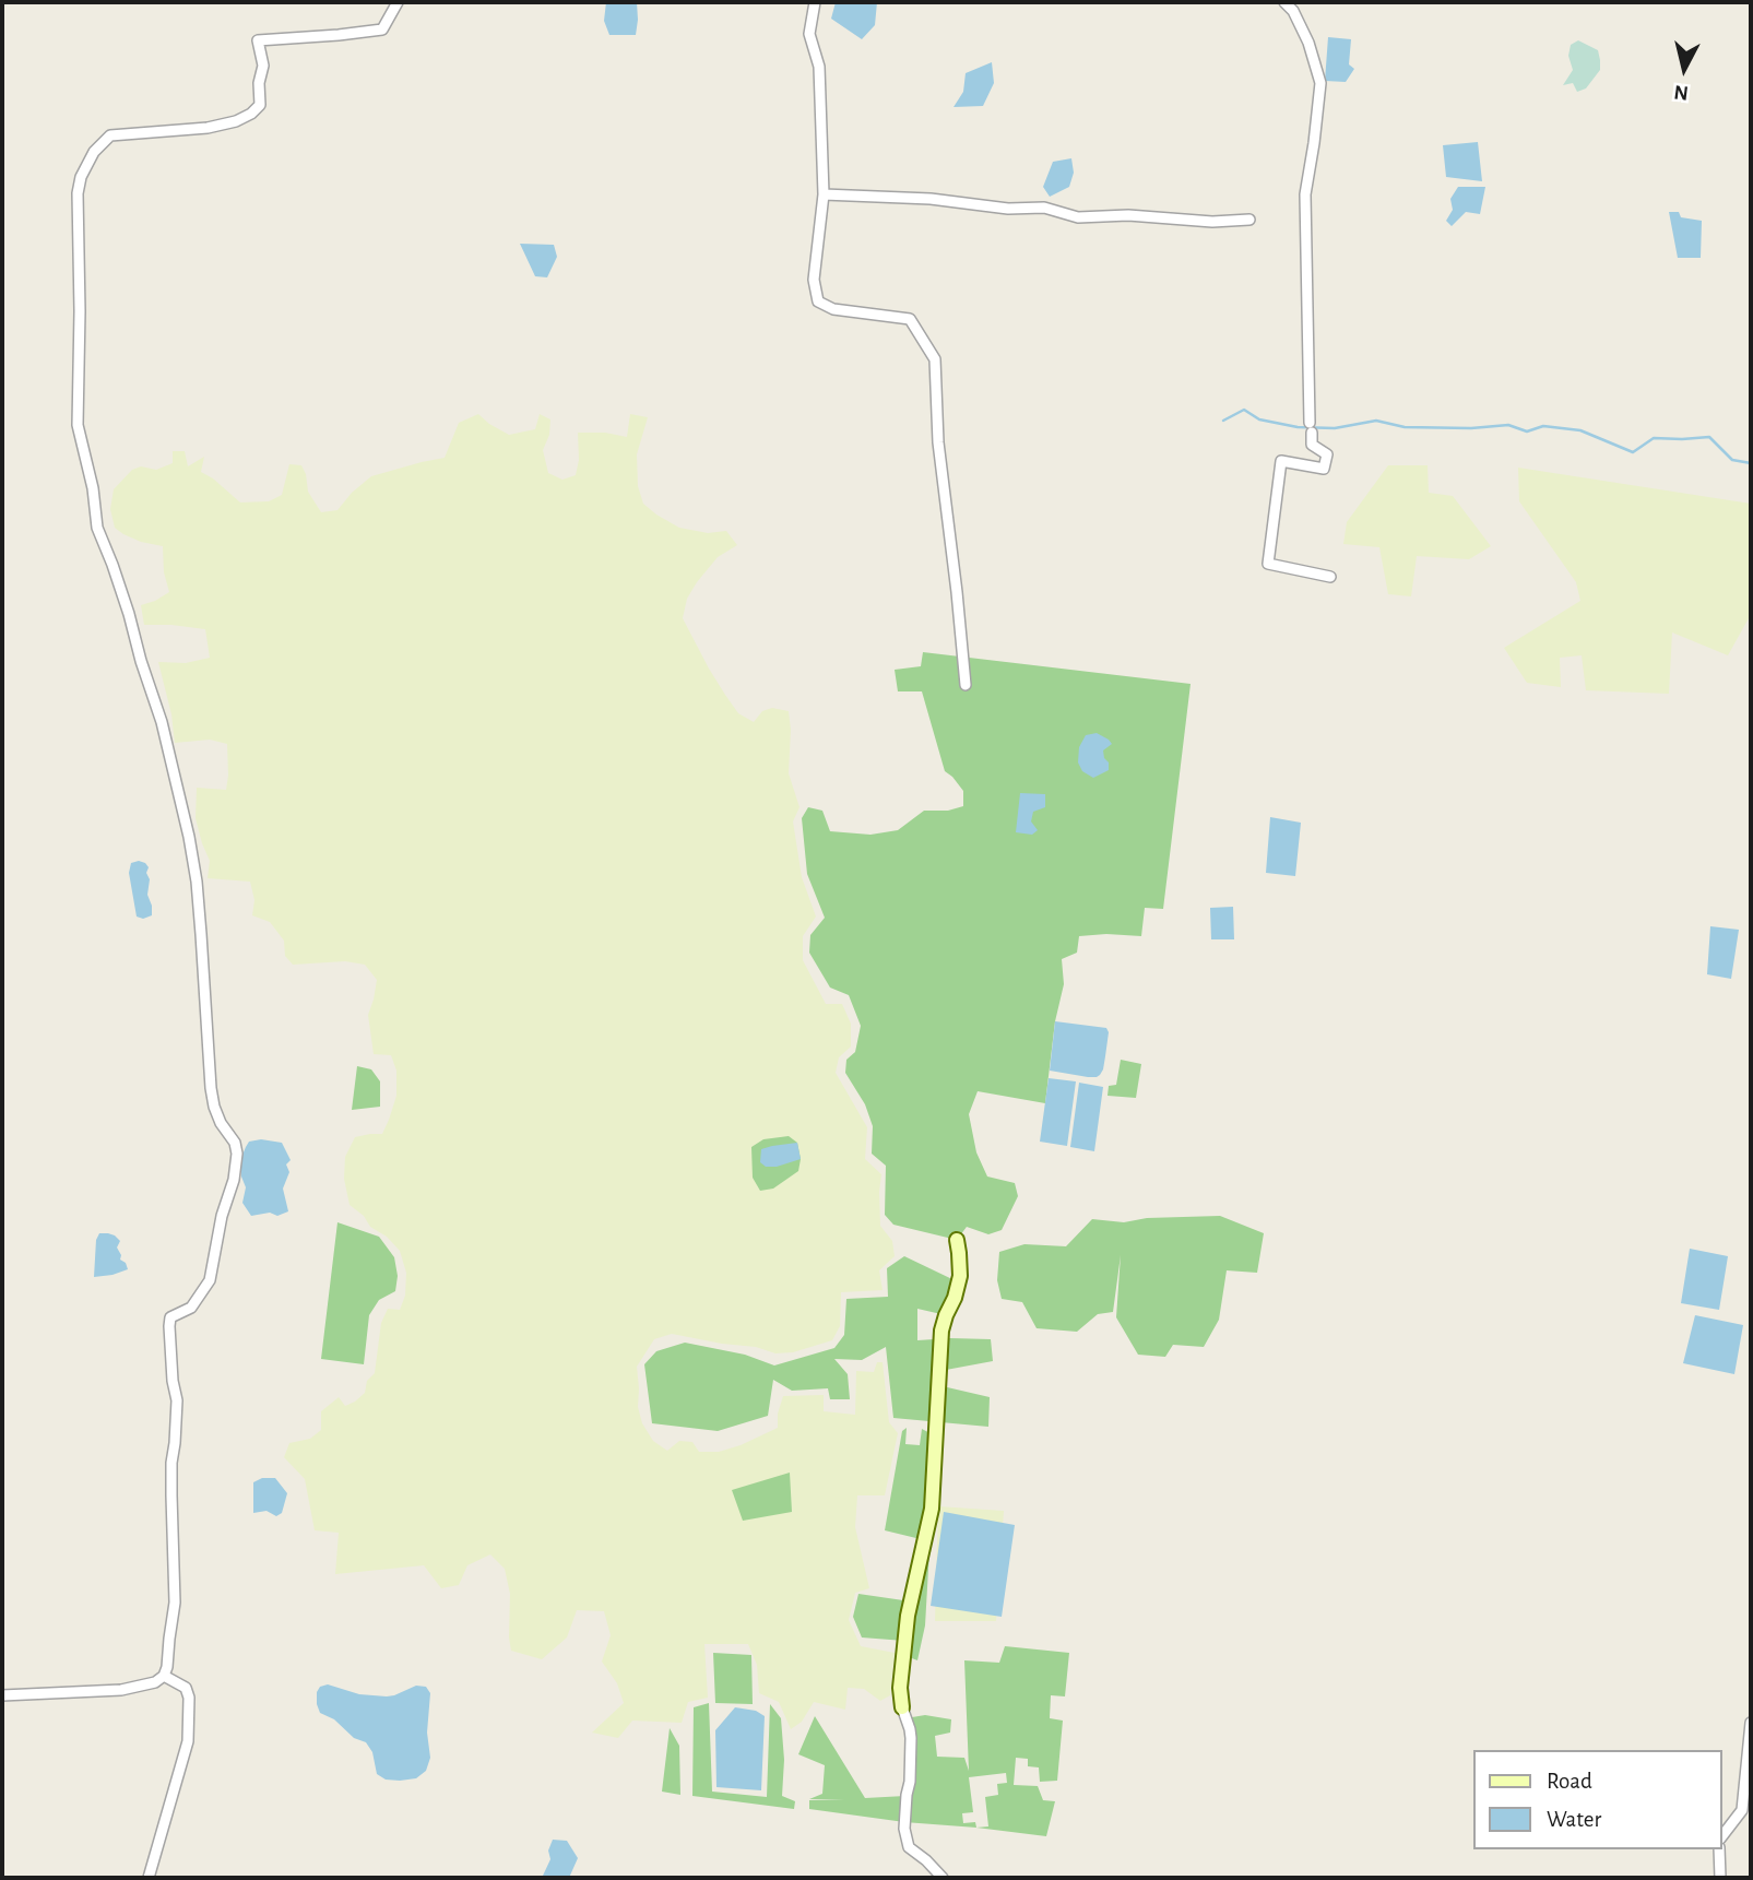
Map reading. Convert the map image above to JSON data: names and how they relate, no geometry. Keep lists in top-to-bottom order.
{
  "legend": ["Road", "Water"],
  "north": "bottom"
}
